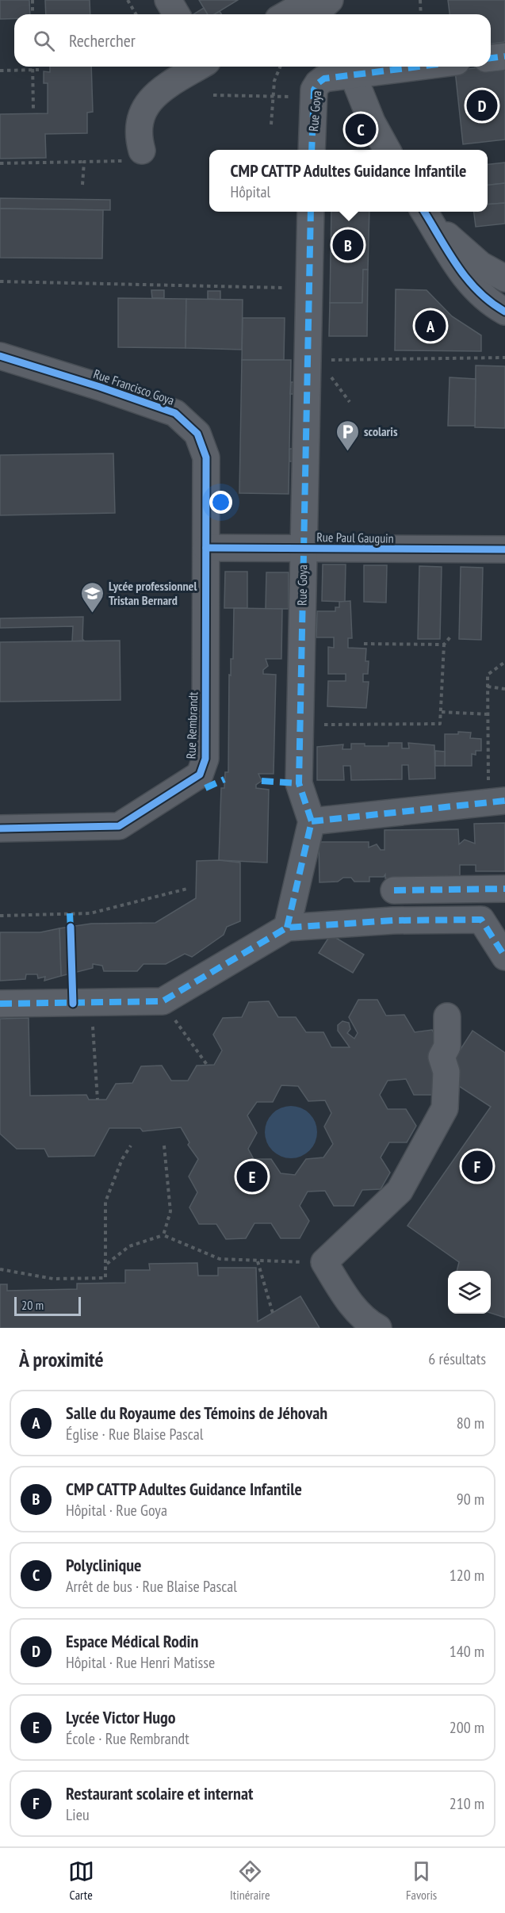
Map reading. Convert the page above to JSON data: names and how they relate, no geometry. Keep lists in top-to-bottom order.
{
  "streets": {
    "street": [
      "Rue Goya",
      "Rue Francisco Goya",
      "Rue Paul Gauguin",
      "Rue Rembrandt"
    ]
  },
  "crossings": [
    ["Rue Goya", "Rue Paul Gauguin"],
    ["Rue Francisco Goya", "Rue Paul Gauguin"],
    ["Rue Francisco Goya", "Rue Rembrandt"],
    ["Rue Paul Gauguin", "Rue Rembrandt"]
  ],
  "places": {
    "parking": ["scolaris"],
    "school or university": ["Lycée professionnel Tristan Bernard"]
  },
  "scale_bar": "20 m",
  "page": {
    "search": "Rechercher",
    "pins": [
      "D",
      "C",
      "B",
      "A",
      "F",
      "E"
    ],
    "popup": ["CMP CATTP Adultes Guidance Infantile", "Hôpital"],
    "scale": "20 m",
    "heading": ["À proximité", "6 résultats"],
    "list": [
      {
        "mark": "A",
        "name": "Salle du Royaume des Témoins de Jéhovah",
        "note": "Église · Rue Blaise Pascal",
        "value": "80 m"
      },
      {
        "mark": "B",
        "name": "CMP CATTP Adultes Guidance Infantile",
        "note": "Hôpital · Rue Goya",
        "value": "90 m"
      },
      {
        "mark": "C",
        "name": "Polyclinique",
        "note": "Arrêt de bus · Rue Blaise Pascal",
        "value": "120 m"
      },
      {
        "mark": "D",
        "name": "Espace Médical Rodin",
        "note": "Hôpital · Rue Henri Matisse",
        "value": "140 m"
      },
      {
        "mark": "E",
        "name": "Lycée Victor Hugo",
        "note": "École · Rue Rembrandt",
        "value": "200 m"
      },
      {
        "mark": "F",
        "name": "Restaurant scolaire et internat",
        "note": "Lieu",
        "value": "210 m"
      }
    ],
    "nav": ["Carte", "Itinéraire", "Favoris"]
  }
}
